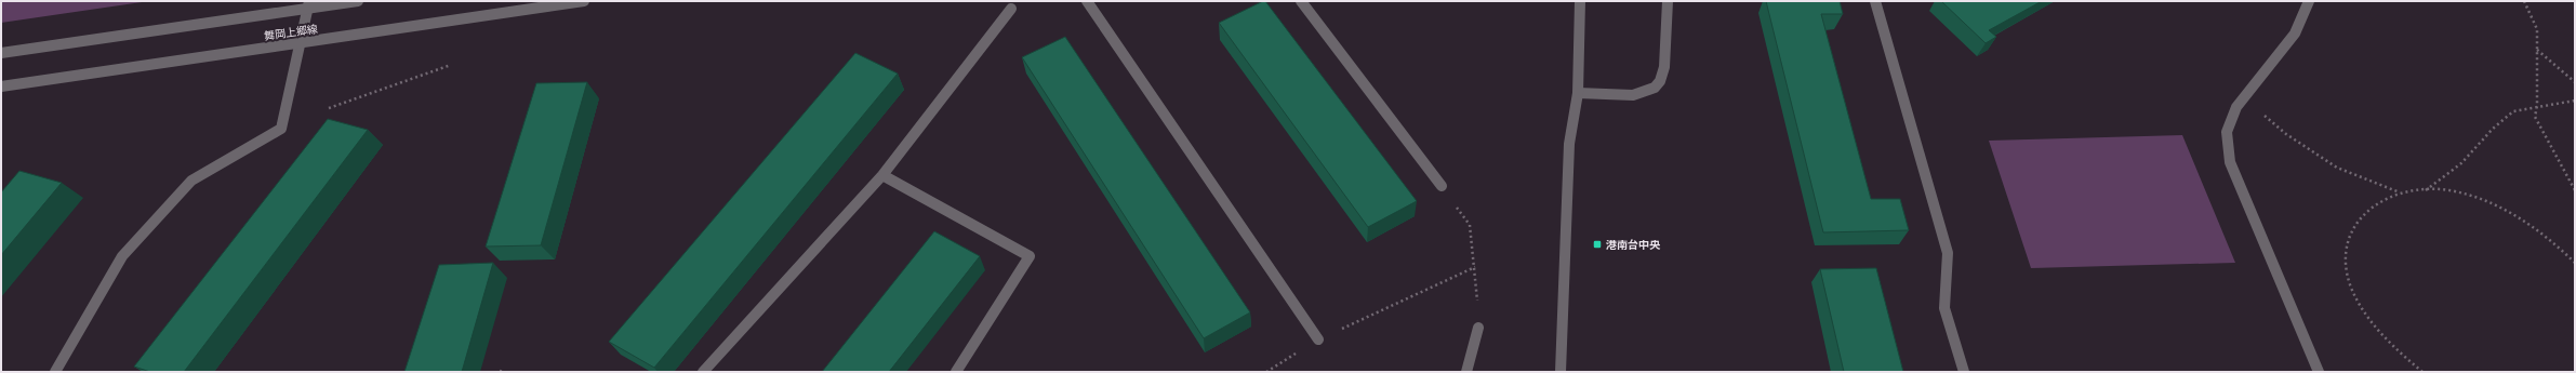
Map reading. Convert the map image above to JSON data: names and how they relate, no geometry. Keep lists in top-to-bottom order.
{
  "streets": {
    "street": ["舞岡上郷線"]
  },
  "places": {
    "transit": ["港南台中央"]
  }
}
